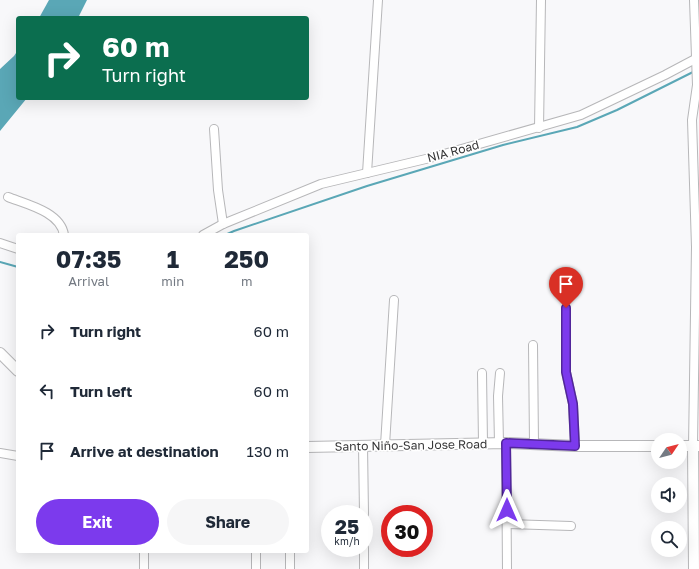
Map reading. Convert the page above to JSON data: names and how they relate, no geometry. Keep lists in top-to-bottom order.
{
  "streets": {
    "main road": ["Santo Niño-San Jose Road"],
    "street": ["NIA Road"]
  },
  "north": "top right",
  "page": {
    "turn": ["60 m", "Turn right"],
    "eta": [
      "07:35",
      "Arrival",
      "1",
      "min",
      "250",
      "m"
    ],
    "list": [
      {
        "name": "Turn right",
        "value": "60 m"
      },
      {
        "name": "Turn left",
        "value": "60 m"
      },
      {
        "name": "Arrive at destination",
        "value": "130 m"
      }
    ],
    "buttons": ["Exit", "Share"],
    "speed": "25 km/h",
    "limit": "30"
  }
}
